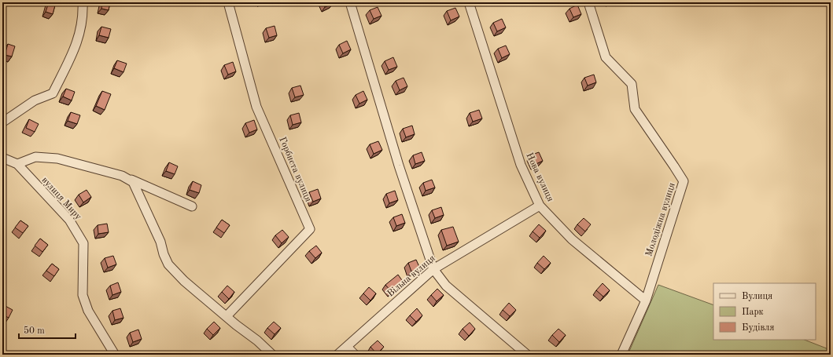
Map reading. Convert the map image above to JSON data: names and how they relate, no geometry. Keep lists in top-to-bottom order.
{
  "streets": {
    "street": [
      "Горбиста вулиця",
      "Нова вулиця",
      "вулиця Миру",
      "Молодіжна вулиця",
      "Вільна вулиця"
    ]
  },
  "crossings": [
    ["Нова вулиця", "Молодіжна вулиця"],
    ["Нова вулиця", "Вільна вулиця"]
  ],
  "legend": ["Вулиця", "Парк", "Будівля"],
  "scale_bar": "50 m"
}
